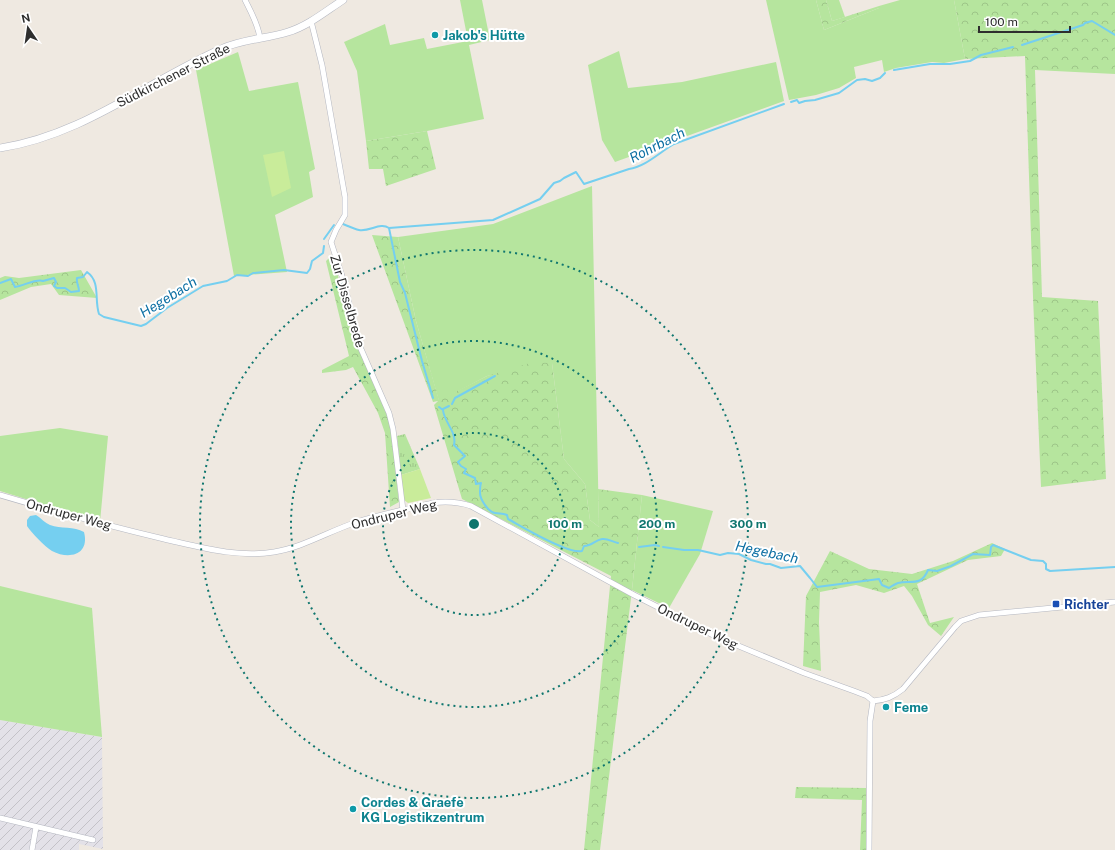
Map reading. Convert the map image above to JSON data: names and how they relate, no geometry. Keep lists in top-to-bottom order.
{
  "streets": {
    "street": ["Südkirchener Straße", "Zur Disselbrede", "Ondruper Weg"]
  },
  "crossings": [
    ["Südkirchener Straße", "Zur Disselbrede"],
    ["Zur Disselbrede", "Ondruper Weg"]
  ],
  "water": ["Rohrbach", "Hegebach"],
  "places": {
    "other": ["Jakob's Hütte", "Feme", "Cordes & Graefe KG Logistikzentrum"],
    "transit": ["Richter"]
  },
  "scale_bar": "100 m",
  "north": "top",
  "rings": ["100 m", "200 m", "300 m"]
}
